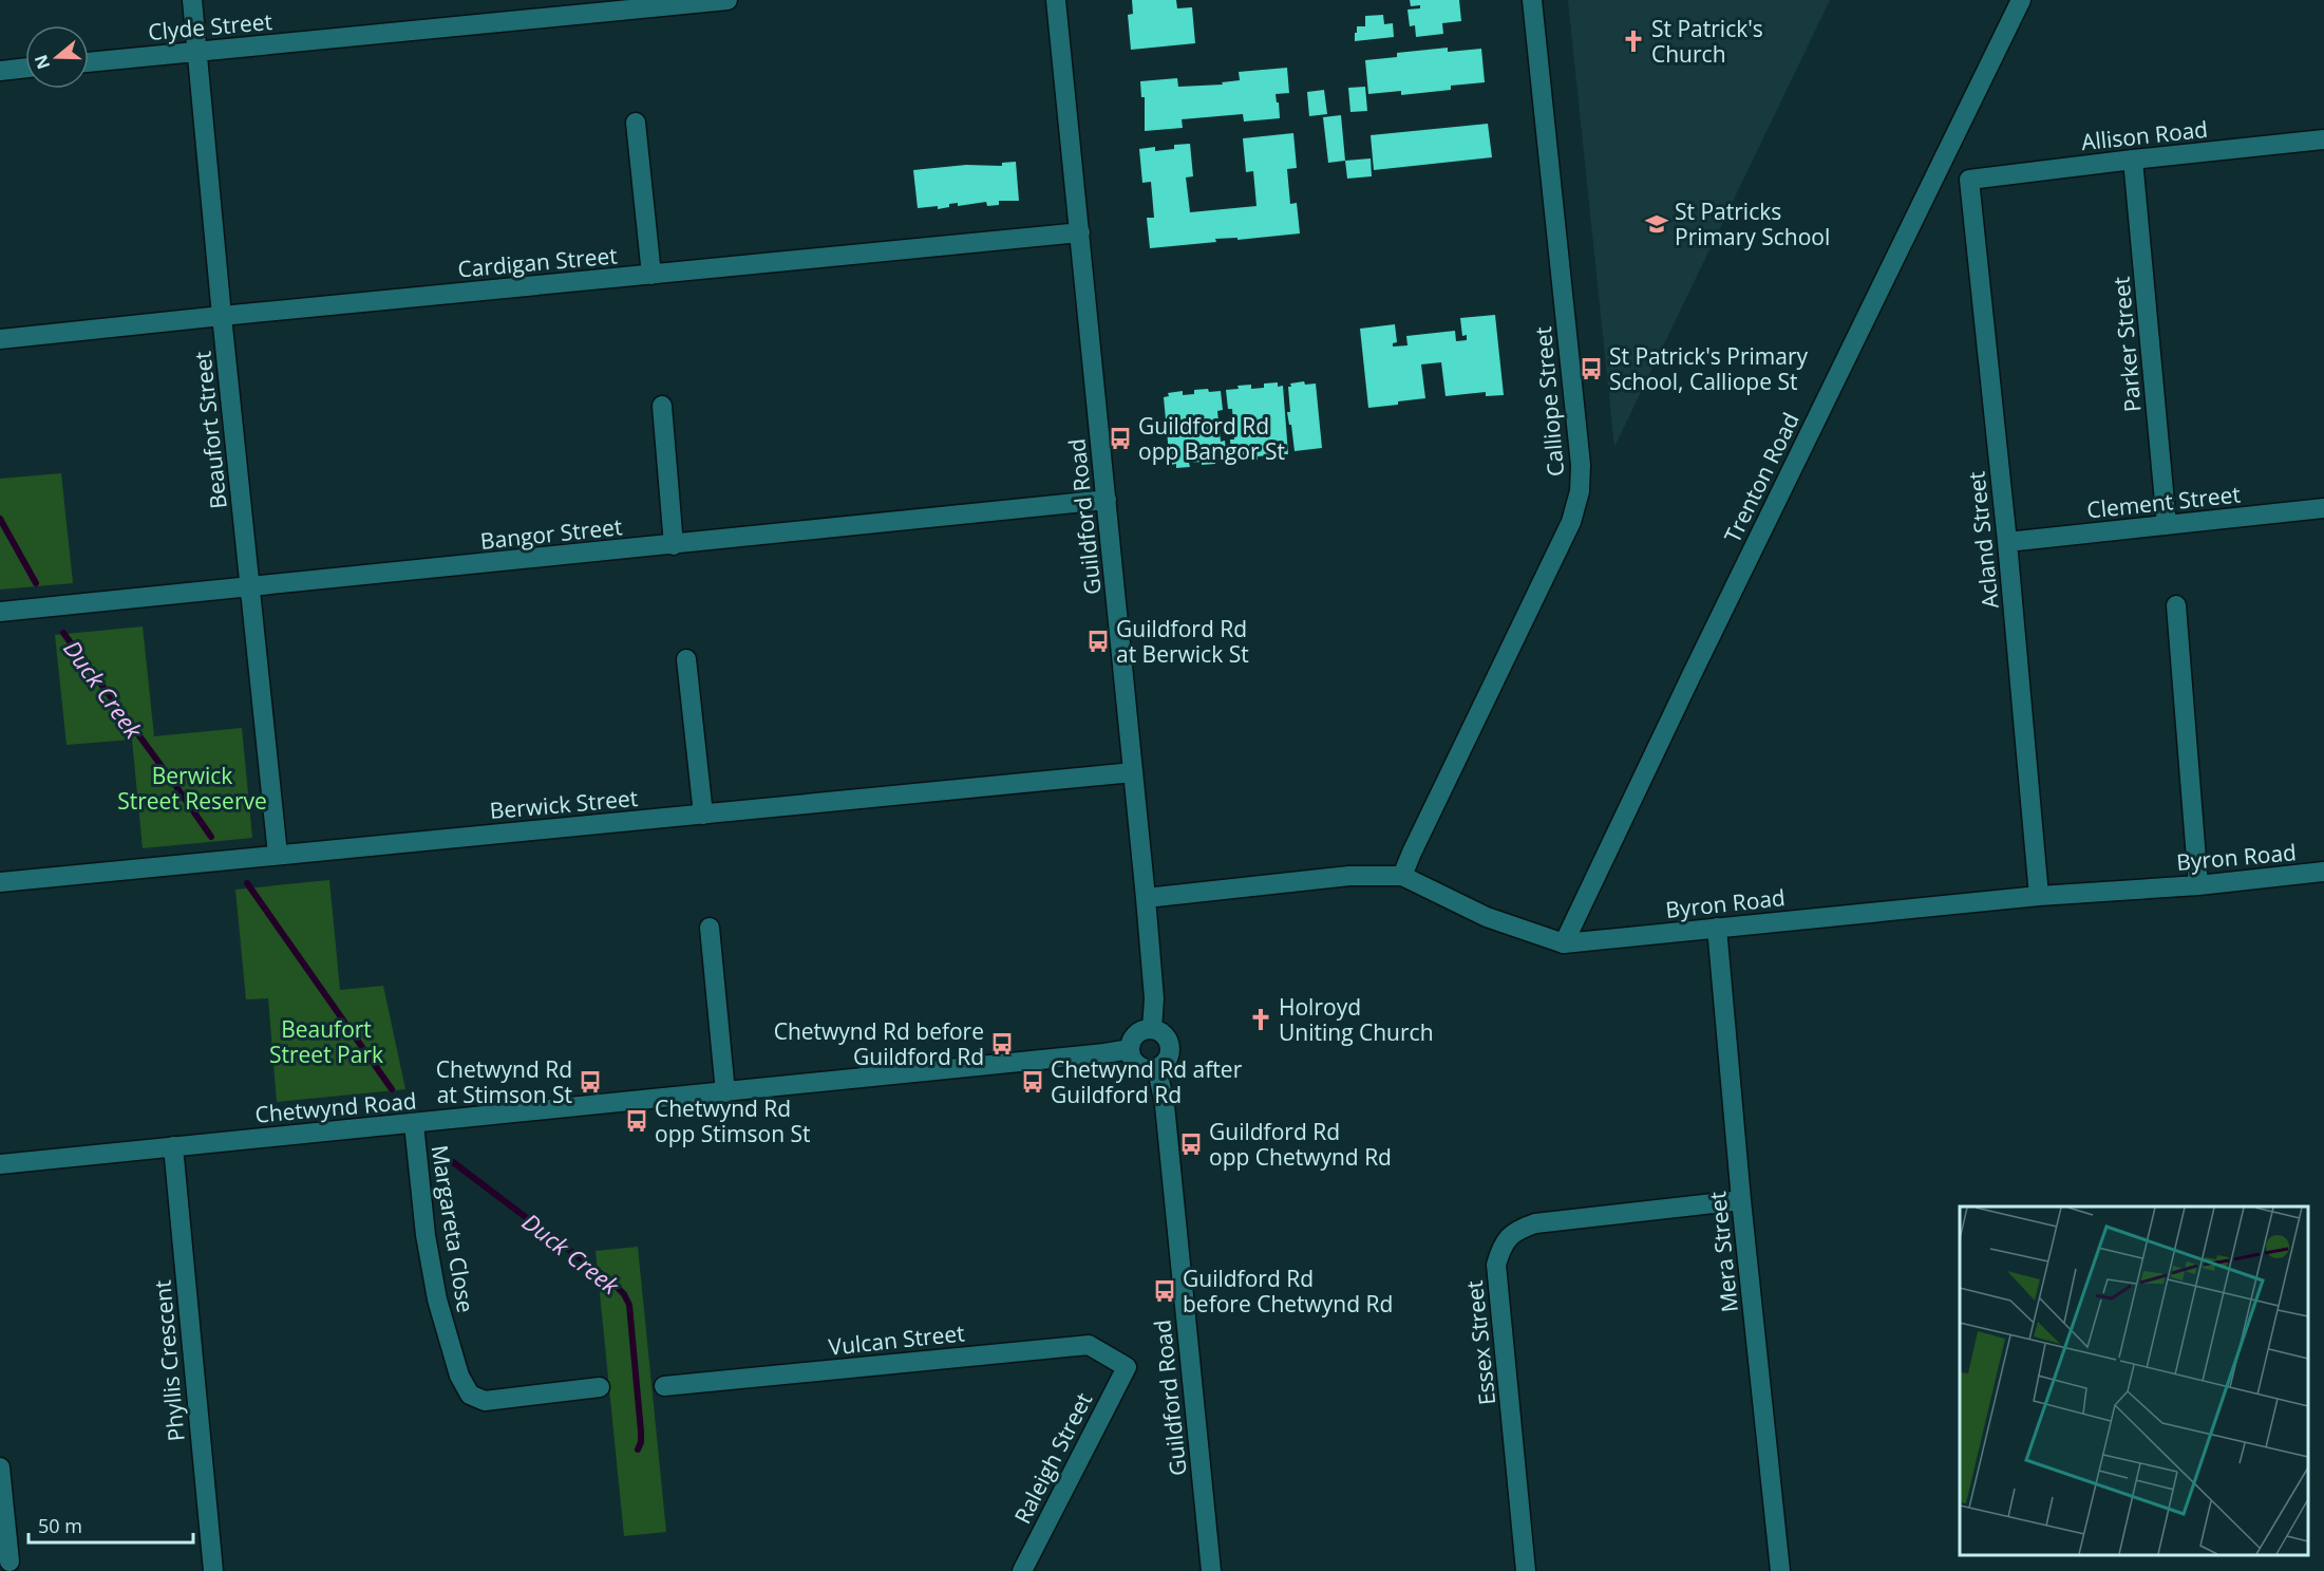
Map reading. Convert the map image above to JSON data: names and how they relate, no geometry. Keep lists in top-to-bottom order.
{
  "streets": {
    "street": [
      "Clyde Street",
      "Allison Road",
      "Cardigan Street",
      "Parker Street",
      "Calliope Street",
      "Beaufort Street",
      "Trenton Road",
      "Clement Street",
      "Guildford Road",
      "Bangor Street",
      "Acland Street",
      "Berwick Street",
      "Byron Road",
      "Chetwynd Road",
      "Margareta Close",
      "Mera Street",
      "Vulcan Street",
      "Essex Street",
      "Phyllis Crescent",
      "Raleigh Street"
    ]
  },
  "crossings": [
    ["Clyde Street", "Beaufort Street"],
    ["Allison Road", "Parker Street"],
    ["Allison Road", "Acland Street"],
    ["Cardigan Street", "Beaufort Street"],
    ["Cardigan Street", "Guildford Road"],
    ["Parker Street", "Clement Street"],
    ["Calliope Street", "Byron Road"],
    ["Beaufort Street", "Bangor Street"],
    ["Beaufort Street", "Berwick Street"],
    ["Trenton Road", "Byron Road"],
    ["Clement Street", "Acland Street"],
    ["Guildford Road", "Bangor Street"],
    ["Guildford Road", "Berwick Street"],
    ["Guildford Road", "Byron Road"],
    ["Guildford Road", "Chetwynd Road"],
    ["Acland Street", "Byron Road"],
    ["Byron Road", "Mera Street"],
    ["Chetwynd Road", "Margareta Close"],
    ["Chetwynd Road", "Phyllis Crescent"],
    ["Mera Street", "Essex Street"],
    ["Vulcan Street", "Raleigh Street"]
  ],
  "water": ["Duck Creek"],
  "parks": ["Berwick Street Reserve", "Beaufort Street Park"],
  "places": {
    "church": ["St Patrick's Church", "Holroyd Uniting Church"],
    "school or university": ["St Patricks Primary School"],
    "bus stop": [
      "St Patrick's Primary School, Calliope St",
      "Guildford Rd opp Bangor St",
      "Guildford Rd at Berwick St",
      "Chetwynd Rd before Guildford Rd",
      "Chetwynd Rd at Stimson St",
      "Chetwynd Rd after Guildford Rd",
      "Chetwynd Rd opp Stimson St",
      "Guildford Rd opp Chetwynd Rd",
      "Guildford Rd before Chetwynd Rd"
    ]
  },
  "scale_bar": "50 m",
  "north": "left"
}
